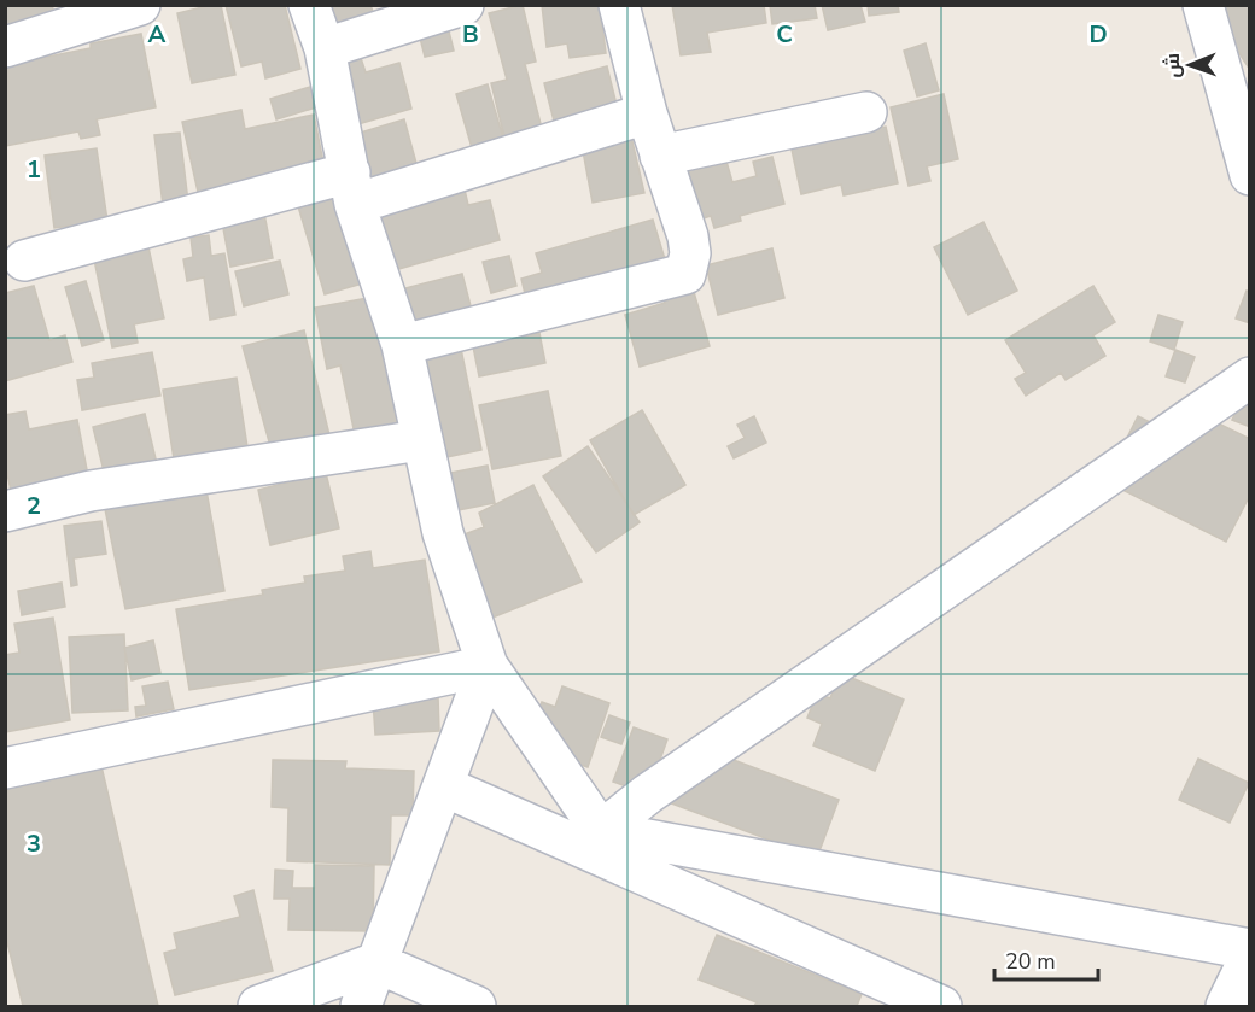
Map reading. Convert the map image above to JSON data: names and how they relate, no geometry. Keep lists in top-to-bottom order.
{
  "scale_bar": "20 m",
  "north": "left",
  "grid": {
    "columns": [
      "A",
      "B",
      "C",
      "D"
    ],
    "rows": ["1", "2", "3"]
  }
}
